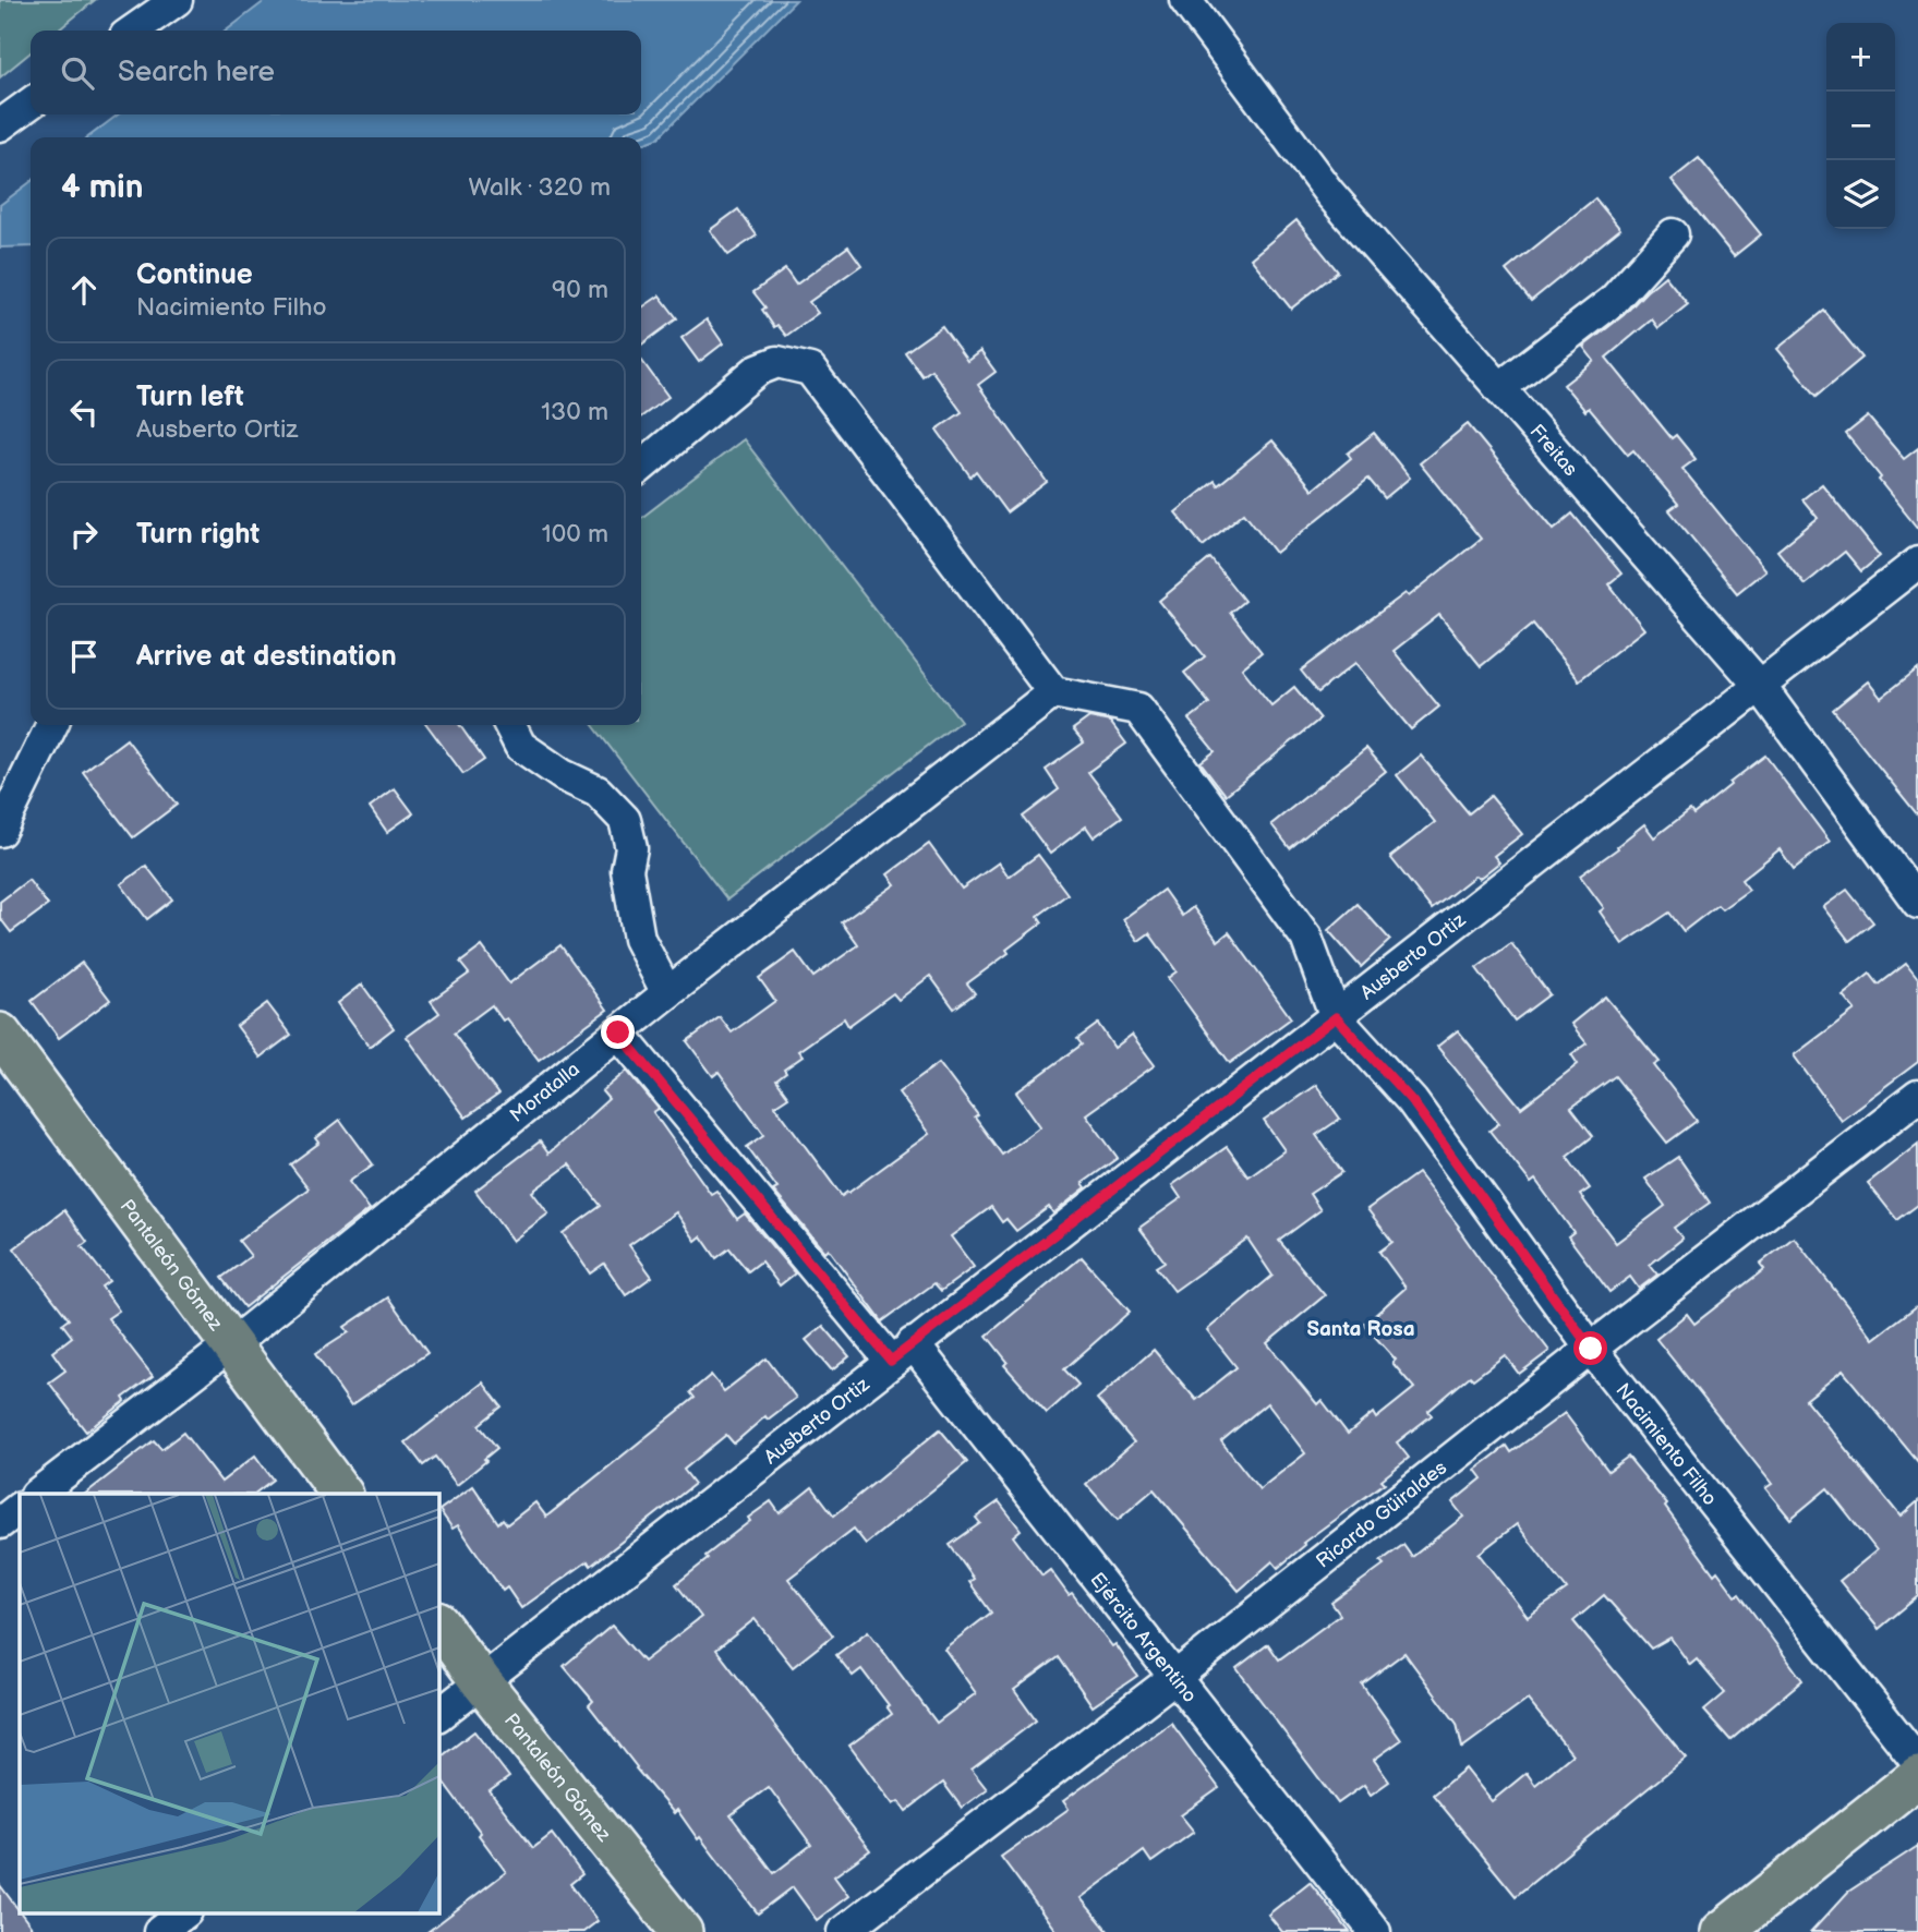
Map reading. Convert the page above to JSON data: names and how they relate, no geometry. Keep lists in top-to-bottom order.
{
  "streets": {
    "main road": ["Pantaleón Gómez"],
    "street": [
      "Freitas",
      "Ausberto Ortiz",
      "Moratalla",
      "Nacimiento Filho",
      "Ricardo Güiraldes",
      "Ejército Argentino"
    ]
  },
  "crossings": [
    ["Freitas", "Ausberto Ortiz"],
    ["Ausberto Ortiz", "Pantaleón Gómez"],
    ["Ausberto Ortiz", "Nacimiento Filho"],
    ["Ausberto Ortiz", "Ejército Argentino"],
    ["Moratalla", "Pantaleón Gómez"],
    ["Moratalla", "Ejército Argentino"],
    ["Nacimiento Filho", "Ricardo Güiraldes"],
    ["Ricardo Güiraldes", "Ejército Argentino"]
  ],
  "districts": ["Santa Rosa"],
  "page": {
    "map_buttons": ["+", "−"],
    "search": "Search here",
    "heading": ["4 min", "Walk · 320 m"],
    "list": [
      ["Continue", "Nacimiento Filho", "90 m"],
      ["Turn left", "Ausberto Ortiz", "130 m"],
      ["Turn right", "100 m"],
      "Arrive at destination"
    ]
  }
}
